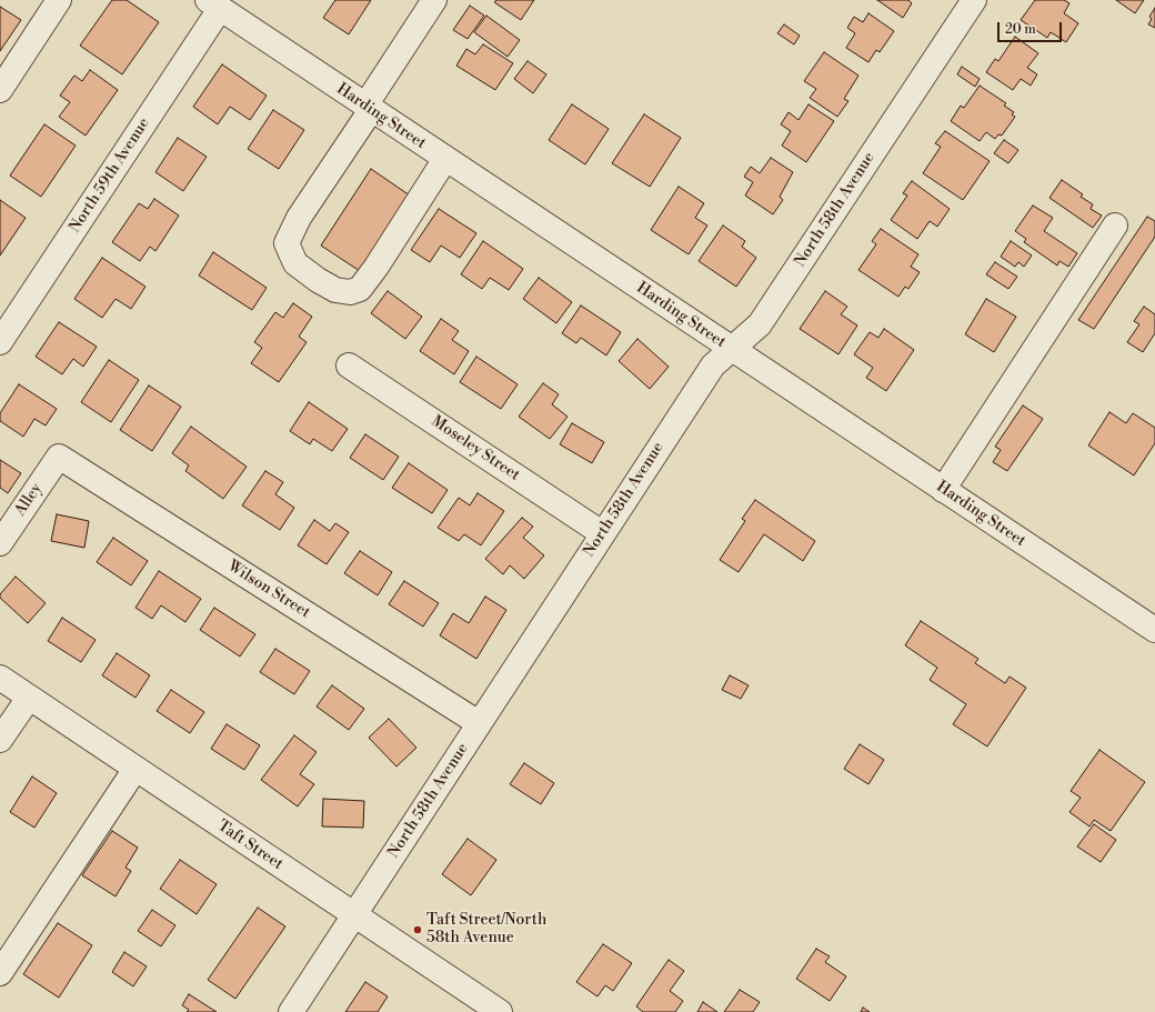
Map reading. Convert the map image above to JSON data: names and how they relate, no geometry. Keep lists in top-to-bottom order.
{
  "streets": {
    "street": [
      "Harding Street",
      "North 59th Avenue",
      "North 58th Avenue",
      "Moseley Street",
      "Alley",
      "Wilson Street",
      "Taft Street"
    ]
  },
  "crossings": [
    ["Harding Street", "North 59th Avenue"],
    ["Harding Street", "North 58th Avenue"],
    ["North 58th Avenue", "Moseley Street"],
    ["North 58th Avenue", "Wilson Street"],
    ["North 58th Avenue", "Taft Street"],
    ["Alley", "Wilson Street"]
  ],
  "places": ["Taft Street/North 58th Avenue"],
  "scale_bar": "20 m"
}
